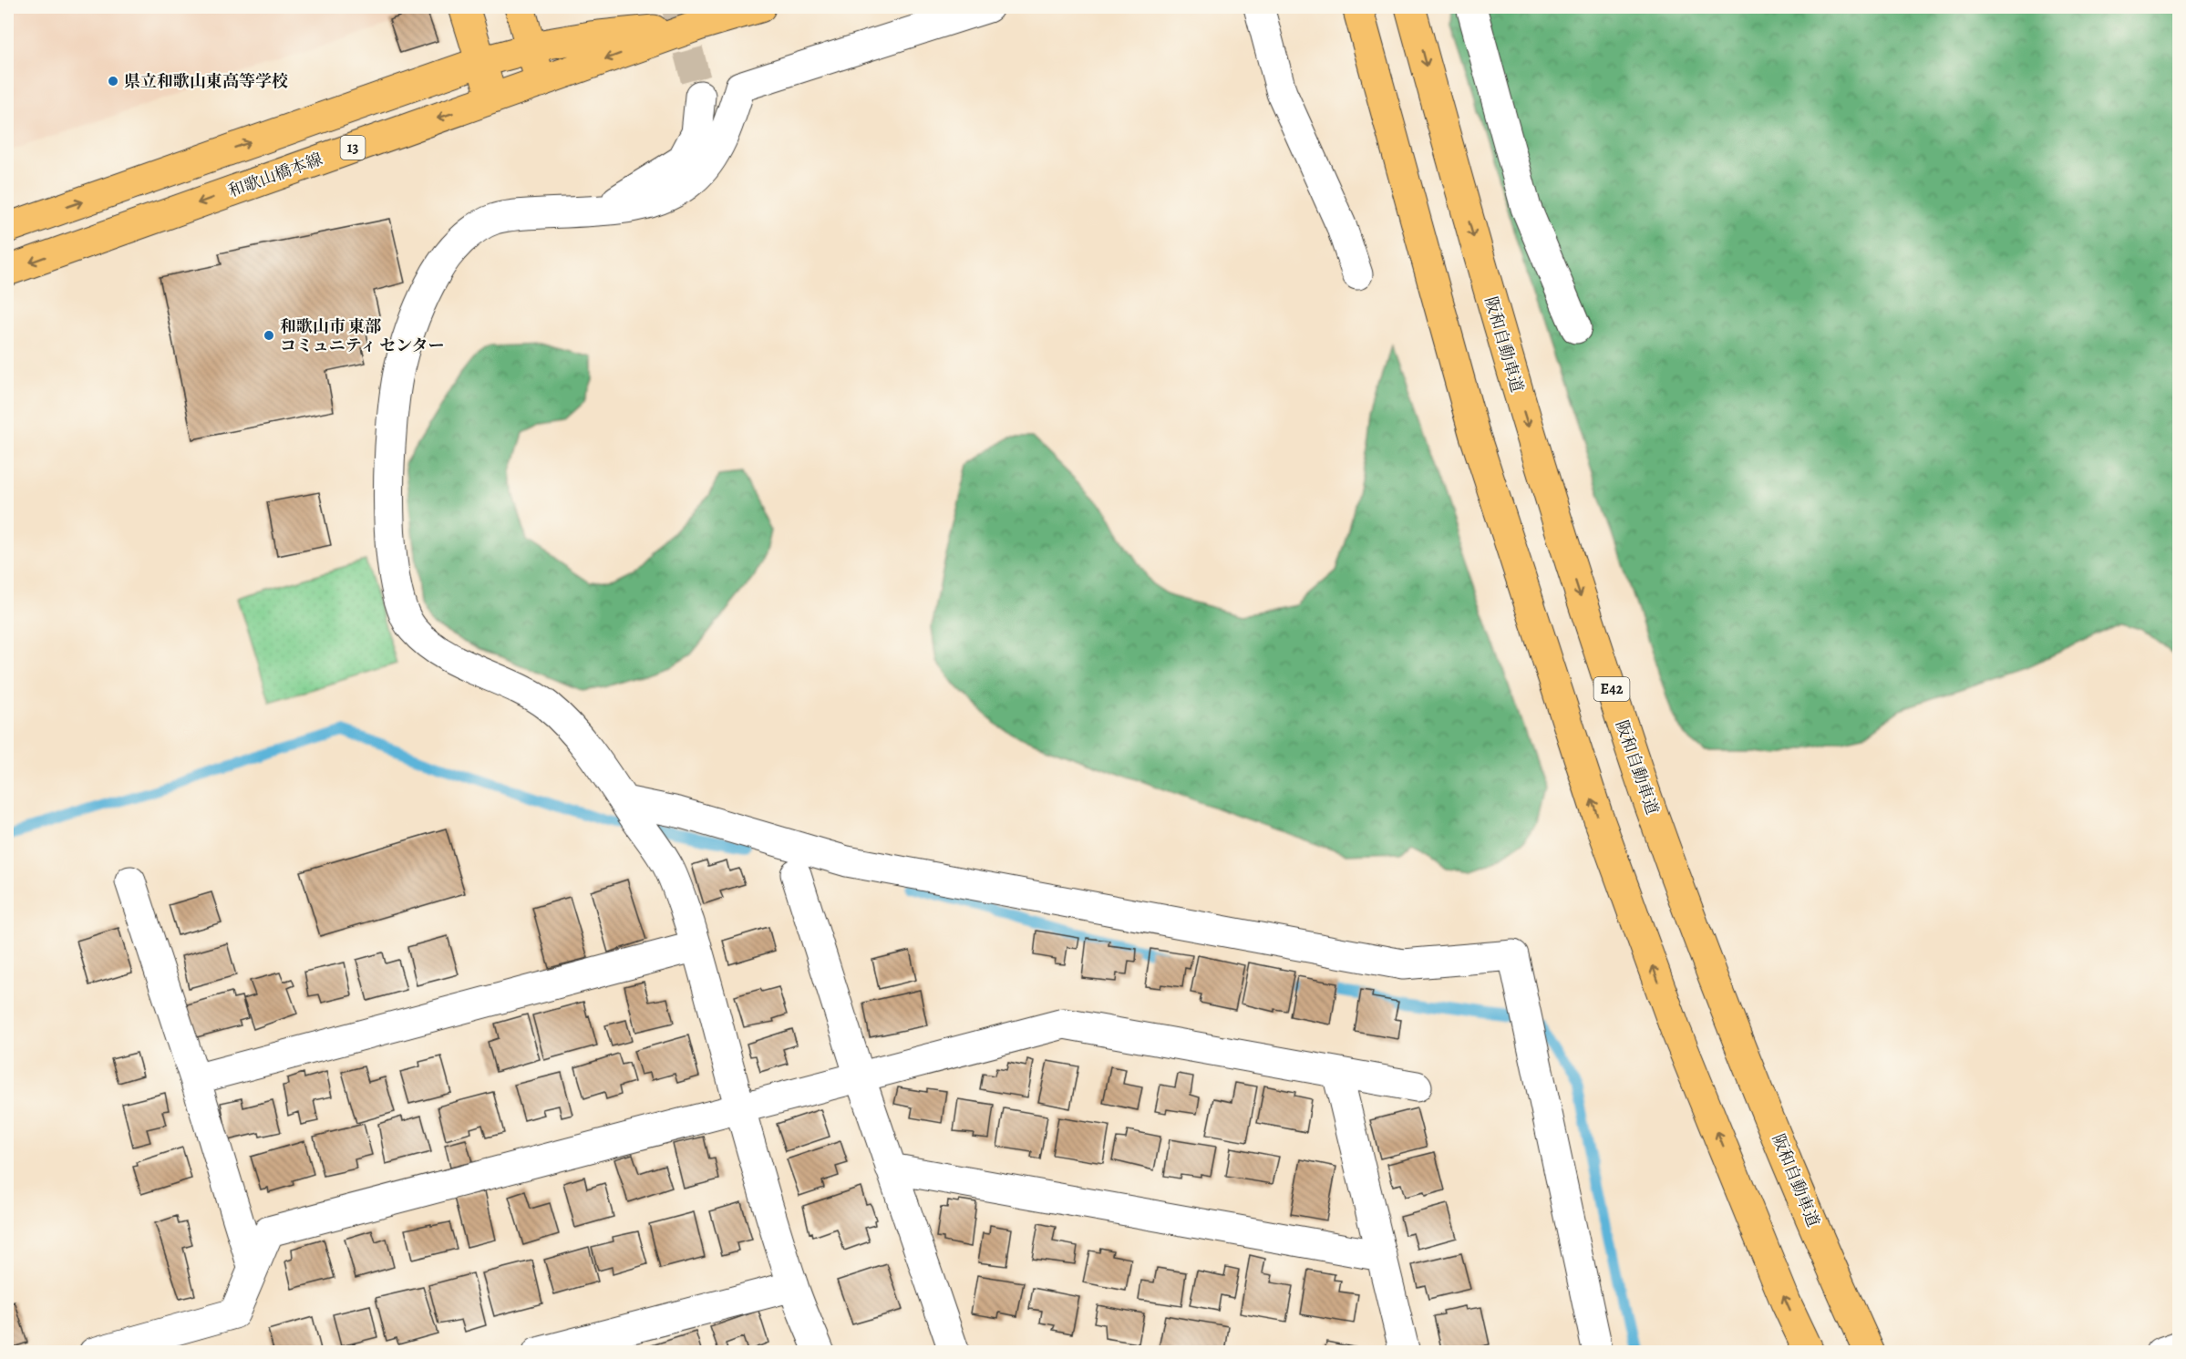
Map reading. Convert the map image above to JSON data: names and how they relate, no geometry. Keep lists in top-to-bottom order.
{
  "streets": {
    "main road": [
      "13",
      "和歌山橋本線",
      "阪和自動車道",
      "E42"
    ]
  },
  "places": ["県立和歌山東高等学校", "和歌山市 東部 コミュニティ センター"]
}
